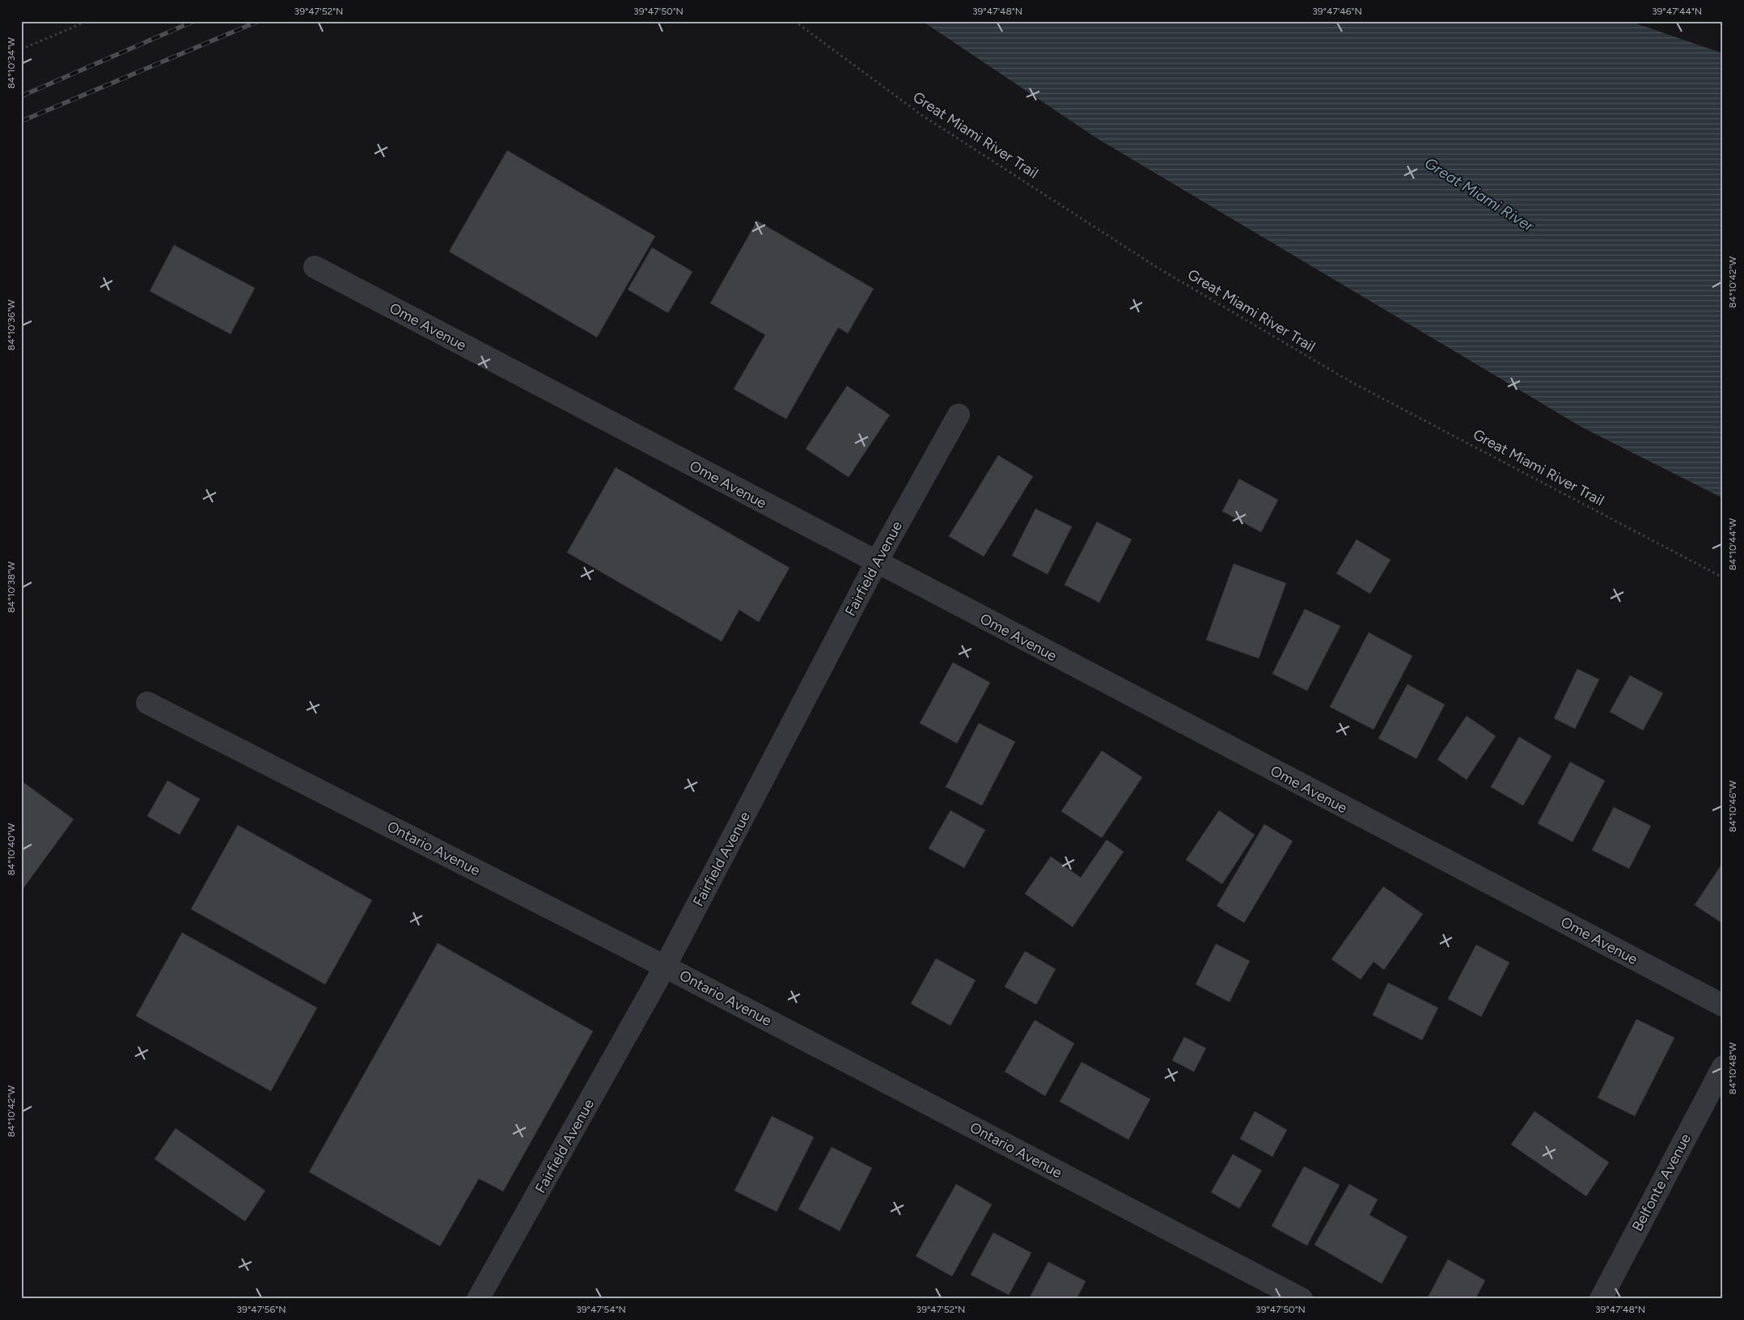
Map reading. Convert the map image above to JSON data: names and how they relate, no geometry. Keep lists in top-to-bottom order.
{
  "streets": {
    "street": [
      "Ome Avenue",
      "Fairfield Avenue",
      "Ontario Avenue",
      "Belfonte Avenue"
    ],
    "path": ["Great Miami River Trail"]
  },
  "crossings": [
    ["Ome Avenue", "Fairfield Avenue"],
    ["Fairfield Avenue", "Ontario Avenue"]
  ],
  "water": ["Great Miami River"],
  "coordinates": [
    "39°47'52\"N",
    "39°47'50\"N",
    "39°47'48\"N",
    "39°47'46\"N",
    "39°47'44\"N",
    "84°10'34\"W",
    "84°10'42\"W",
    "84°10'36\"W",
    "84°10'44\"W",
    "84°10'38\"W",
    "84°10'46\"W",
    "84°10'40\"W",
    "84°10'48\"W",
    "39°47'56\"N",
    "39°47'54\"N"
  ]
}
